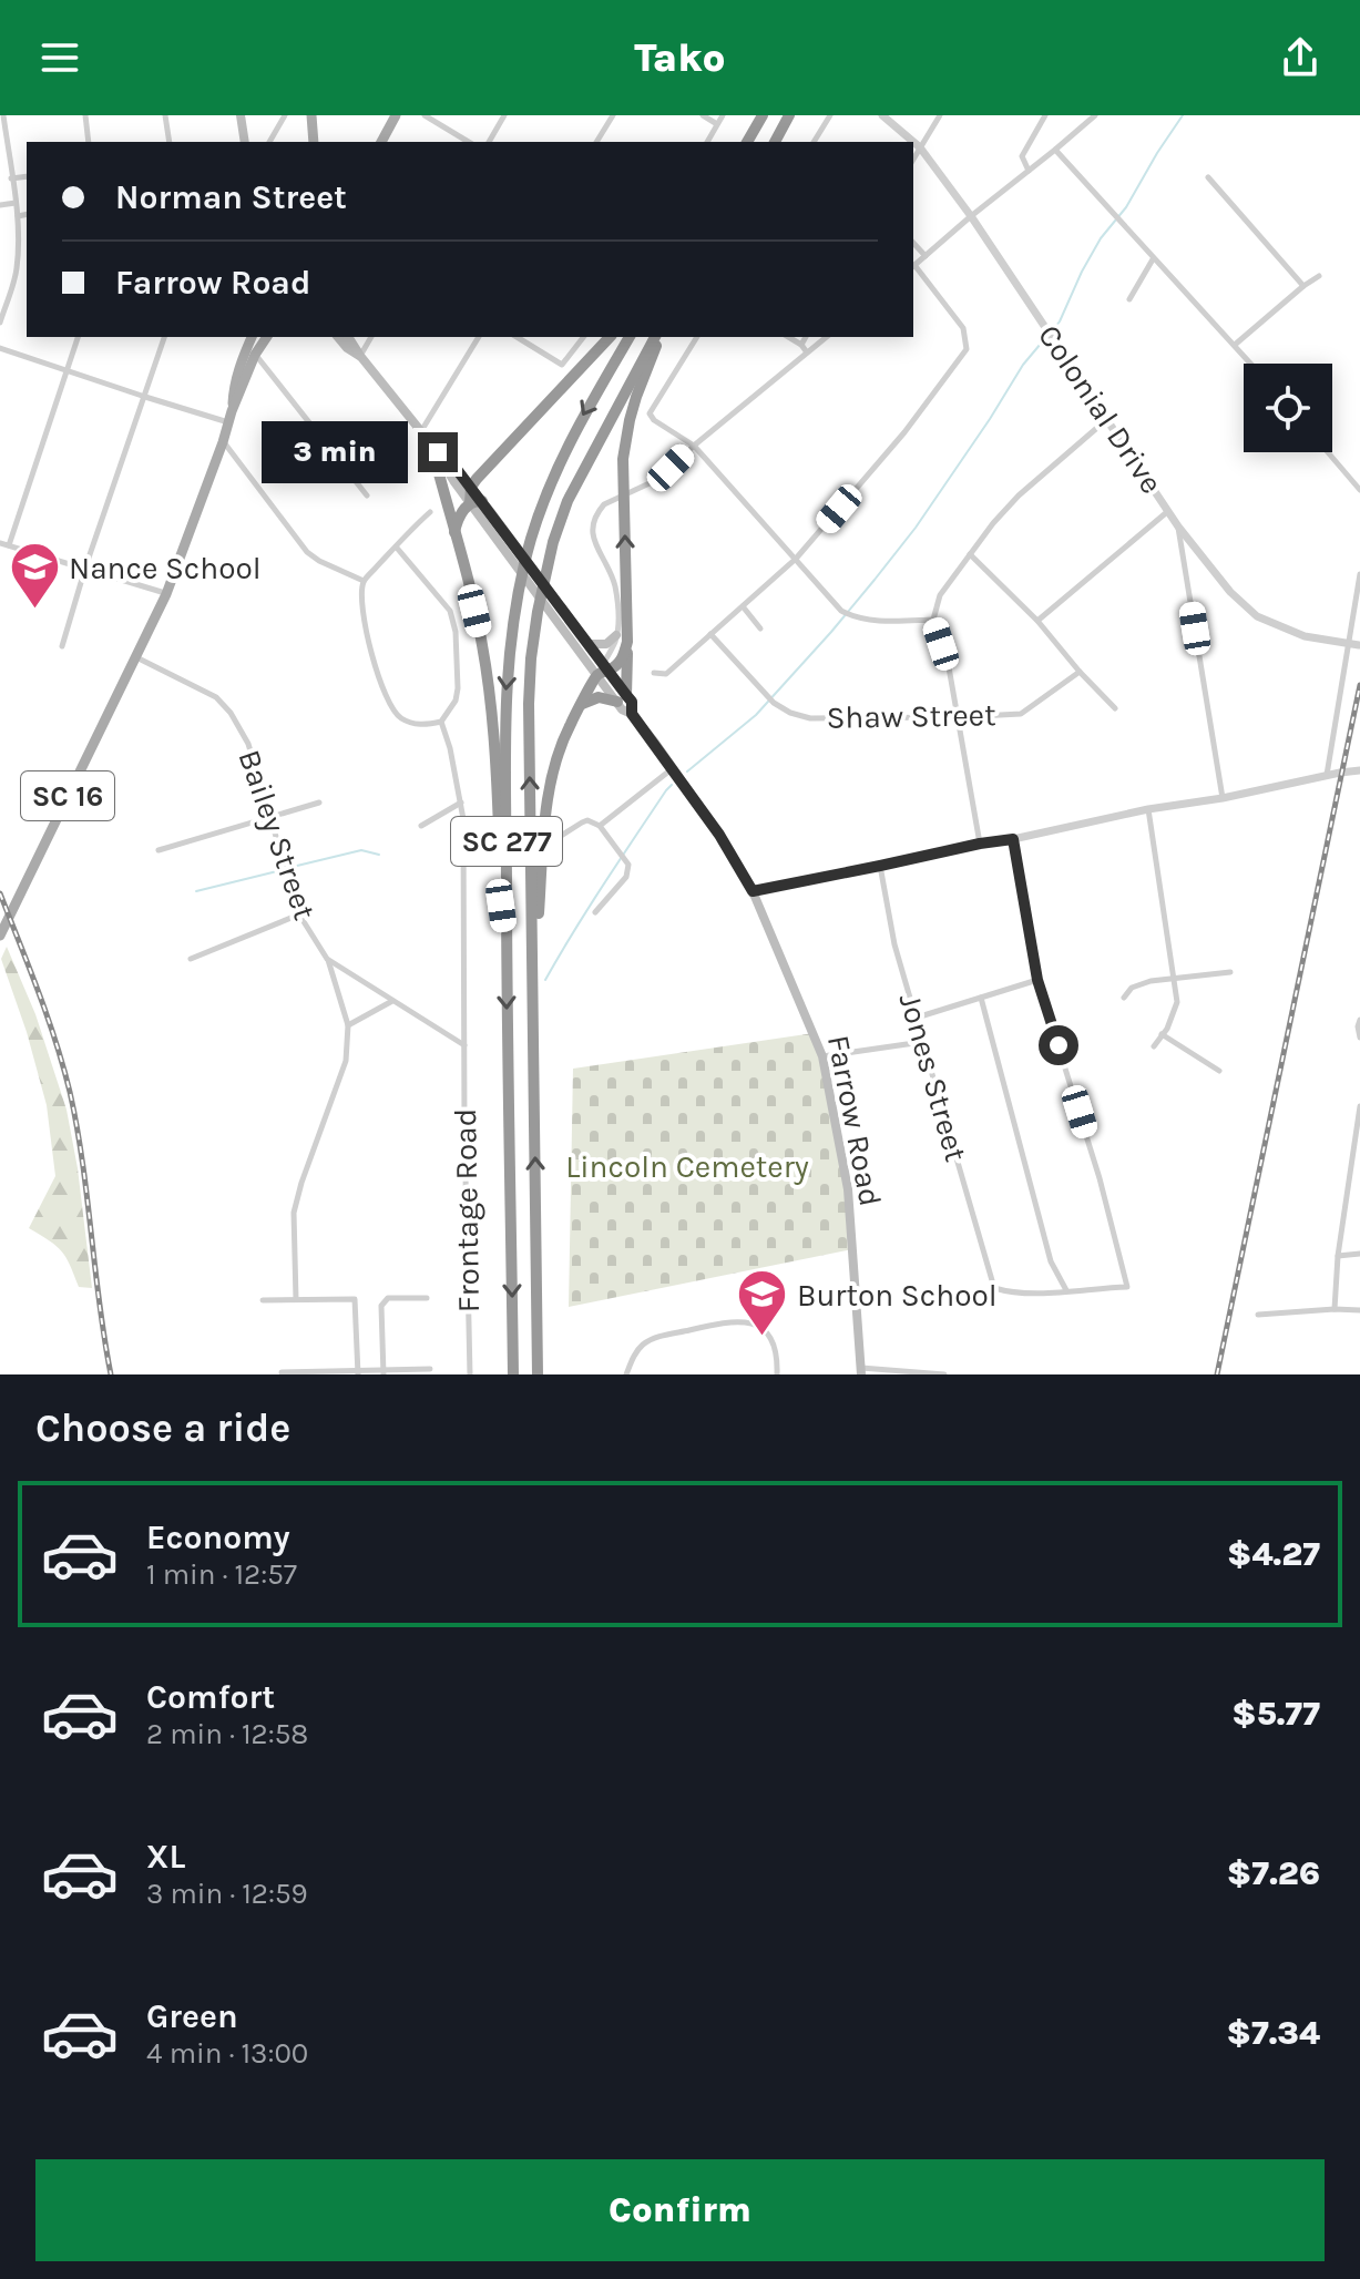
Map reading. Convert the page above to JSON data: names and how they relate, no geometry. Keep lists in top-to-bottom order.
{
  "streets": {
    "highway": ["SC 277"],
    "main road": ["SC 16", "Farrow Road"],
    "street": [
      "Colonial Drive",
      "Shaw Street",
      "Bailey Street",
      "Jones Street",
      "Frontage Road"
    ]
  },
  "crossings": [
    ["SC 16", "Bailey Street"],
    ["Bailey Street", "Frontage Road"]
  ],
  "parks": ["Lincoln Cemetery"],
  "places": {
    "school or university": ["Nance School", "Burton School"]
  },
  "page": {
    "header": "Tako",
    "banner": ["Norman Street", "Farrow Road"],
    "bubble": "3 min",
    "heading": "Choose a ride",
    "list": [
      {
        "name": "Economy",
        "note": "1 min · 12:57",
        "value": "$4.27"
      },
      {
        "name": "Comfort",
        "note": "2 min · 12:58",
        "value": "$5.77"
      },
      {
        "name": "XL",
        "note": "3 min · 12:59",
        "value": "$7.26"
      },
      {
        "name": "Green",
        "note": "4 min · 13:00",
        "value": "$7.34"
      }
    ],
    "buttons": "Confirm"
  }
}
